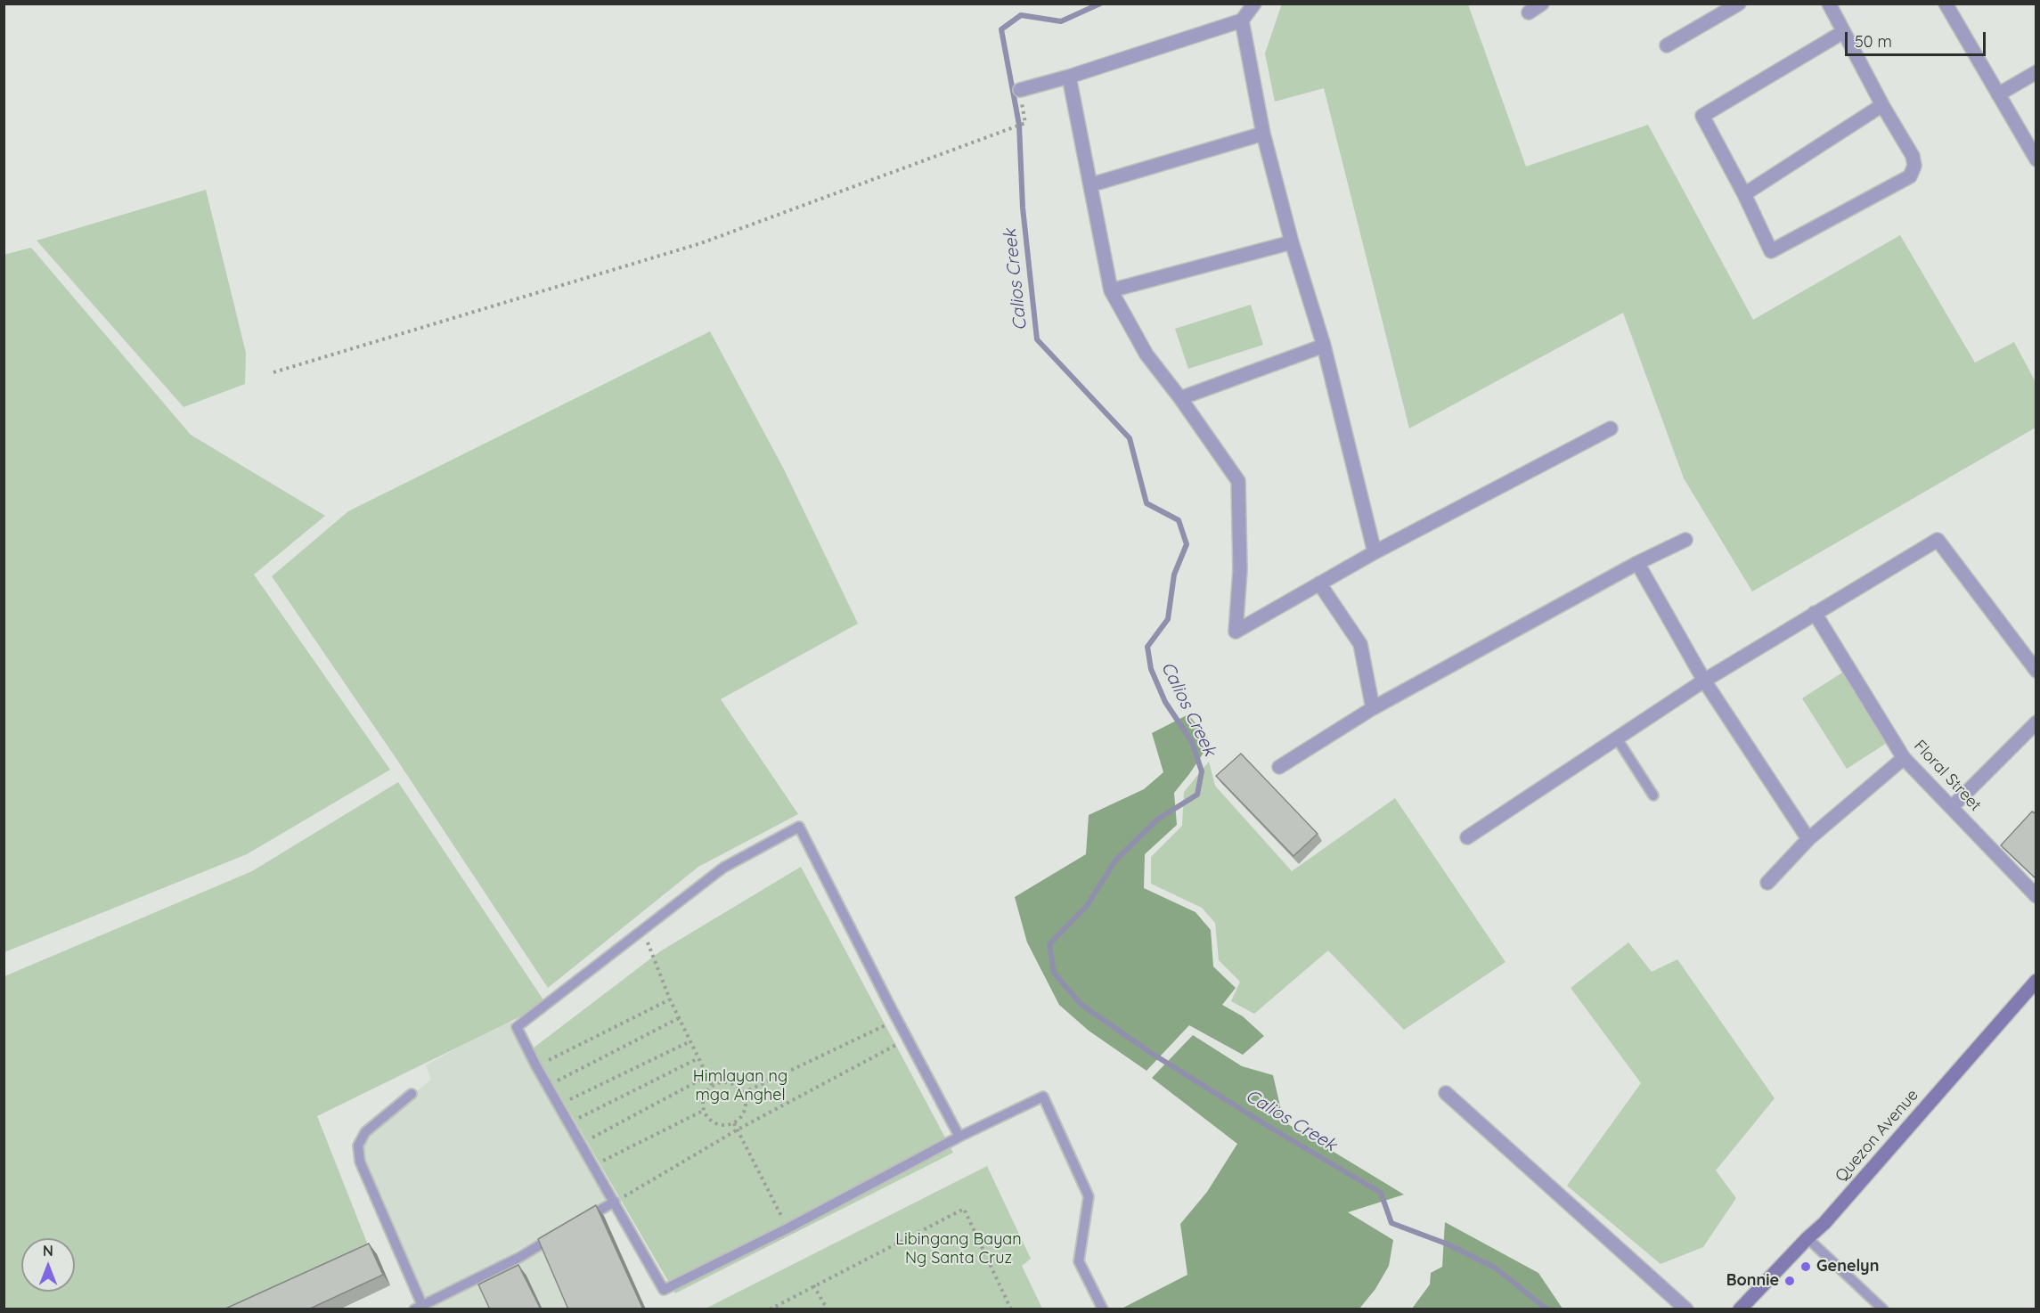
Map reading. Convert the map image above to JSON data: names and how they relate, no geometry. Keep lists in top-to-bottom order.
{
  "streets": {
    "main road": ["Quezon Avenue"],
    "street": ["Floral Street"]
  },
  "water": ["Calios Creek"],
  "parks": ["Himlayan ng mga Anghel", "Libingang Bayan Ng Santa Cruz"],
  "places": ["Genelyn", "Bonnie"],
  "scale_bar": "50 m",
  "north": "top"
}
